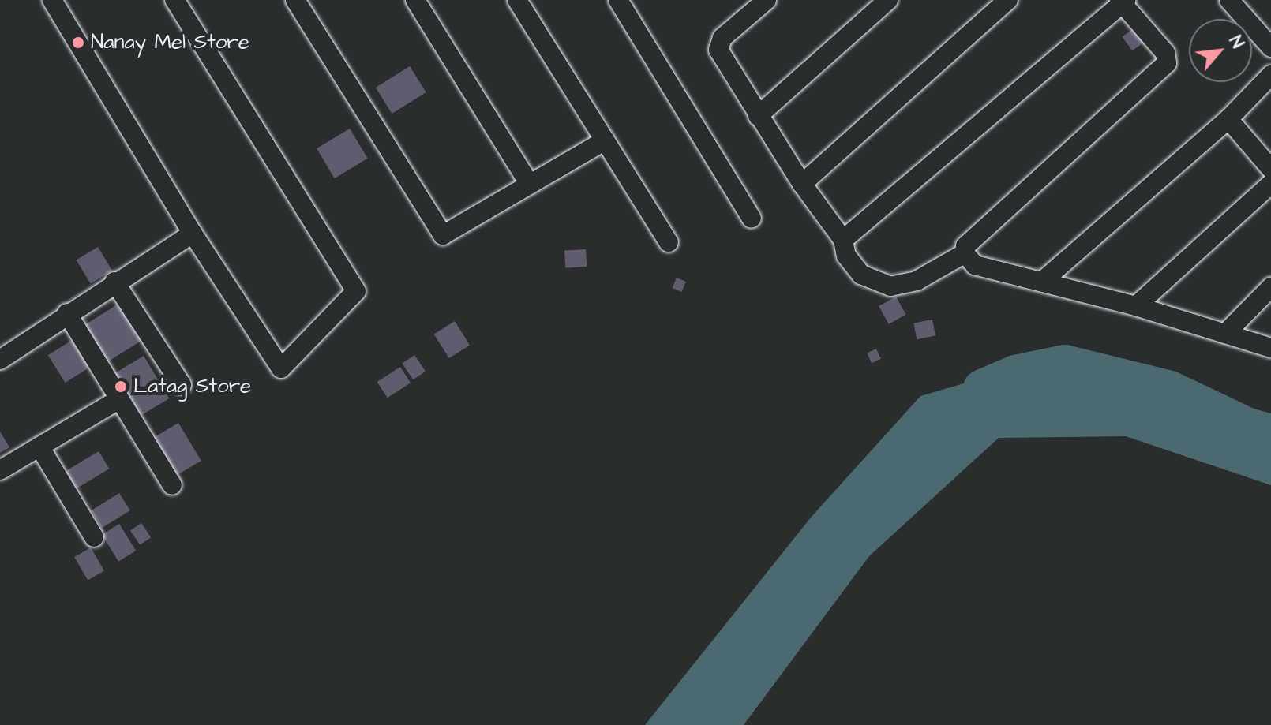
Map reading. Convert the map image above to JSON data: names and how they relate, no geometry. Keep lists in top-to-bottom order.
{
  "places": ["Nanay Mel Store", "Latag Store"],
  "north": "top right"
}
